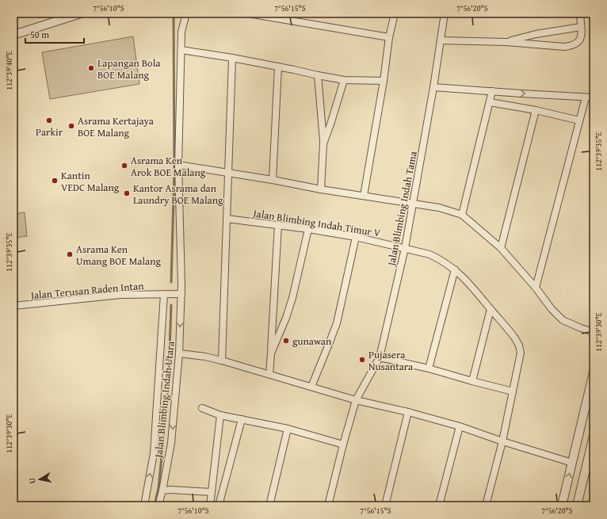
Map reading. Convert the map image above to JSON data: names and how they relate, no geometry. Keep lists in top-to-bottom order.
{
  "streets": {
    "street": [
      "Jalan Blimbing Indah Tama",
      "Jalan Blimbing Indah Timur V",
      "Jalan Terusan Raden Intan",
      "Jalan Blimbing Indah Utara"
    ]
  },
  "crossings": [
    ["Jalan Blimbing Indah Tama", "Jalan Blimbing Indah Timur V"],
    ["Jalan Terusan Raden Intan", "Jalan Blimbing Indah Utara"]
  ],
  "places": [
    "Lapangan Bola BOE Malang",
    "Parkir",
    "Asrama Kertajaya BOE Malang",
    "Asrama Ken Arok BOE Malang",
    "Kantin VEDC Malang",
    "Kantor Asrama dan Laundry BOE Malang",
    "Asrama Ken Umang BOE Malang",
    "gunawan",
    "Pujasera Nusantara"
  ],
  "scale_bar": "50 m",
  "north": "left",
  "coordinates": [
    "7°56'10\"S",
    "7°56'15\"S",
    "7°56'20\"S",
    "112°39'40\"E",
    "112°39'35\"E",
    "112°39'30\"E"
  ]
}
